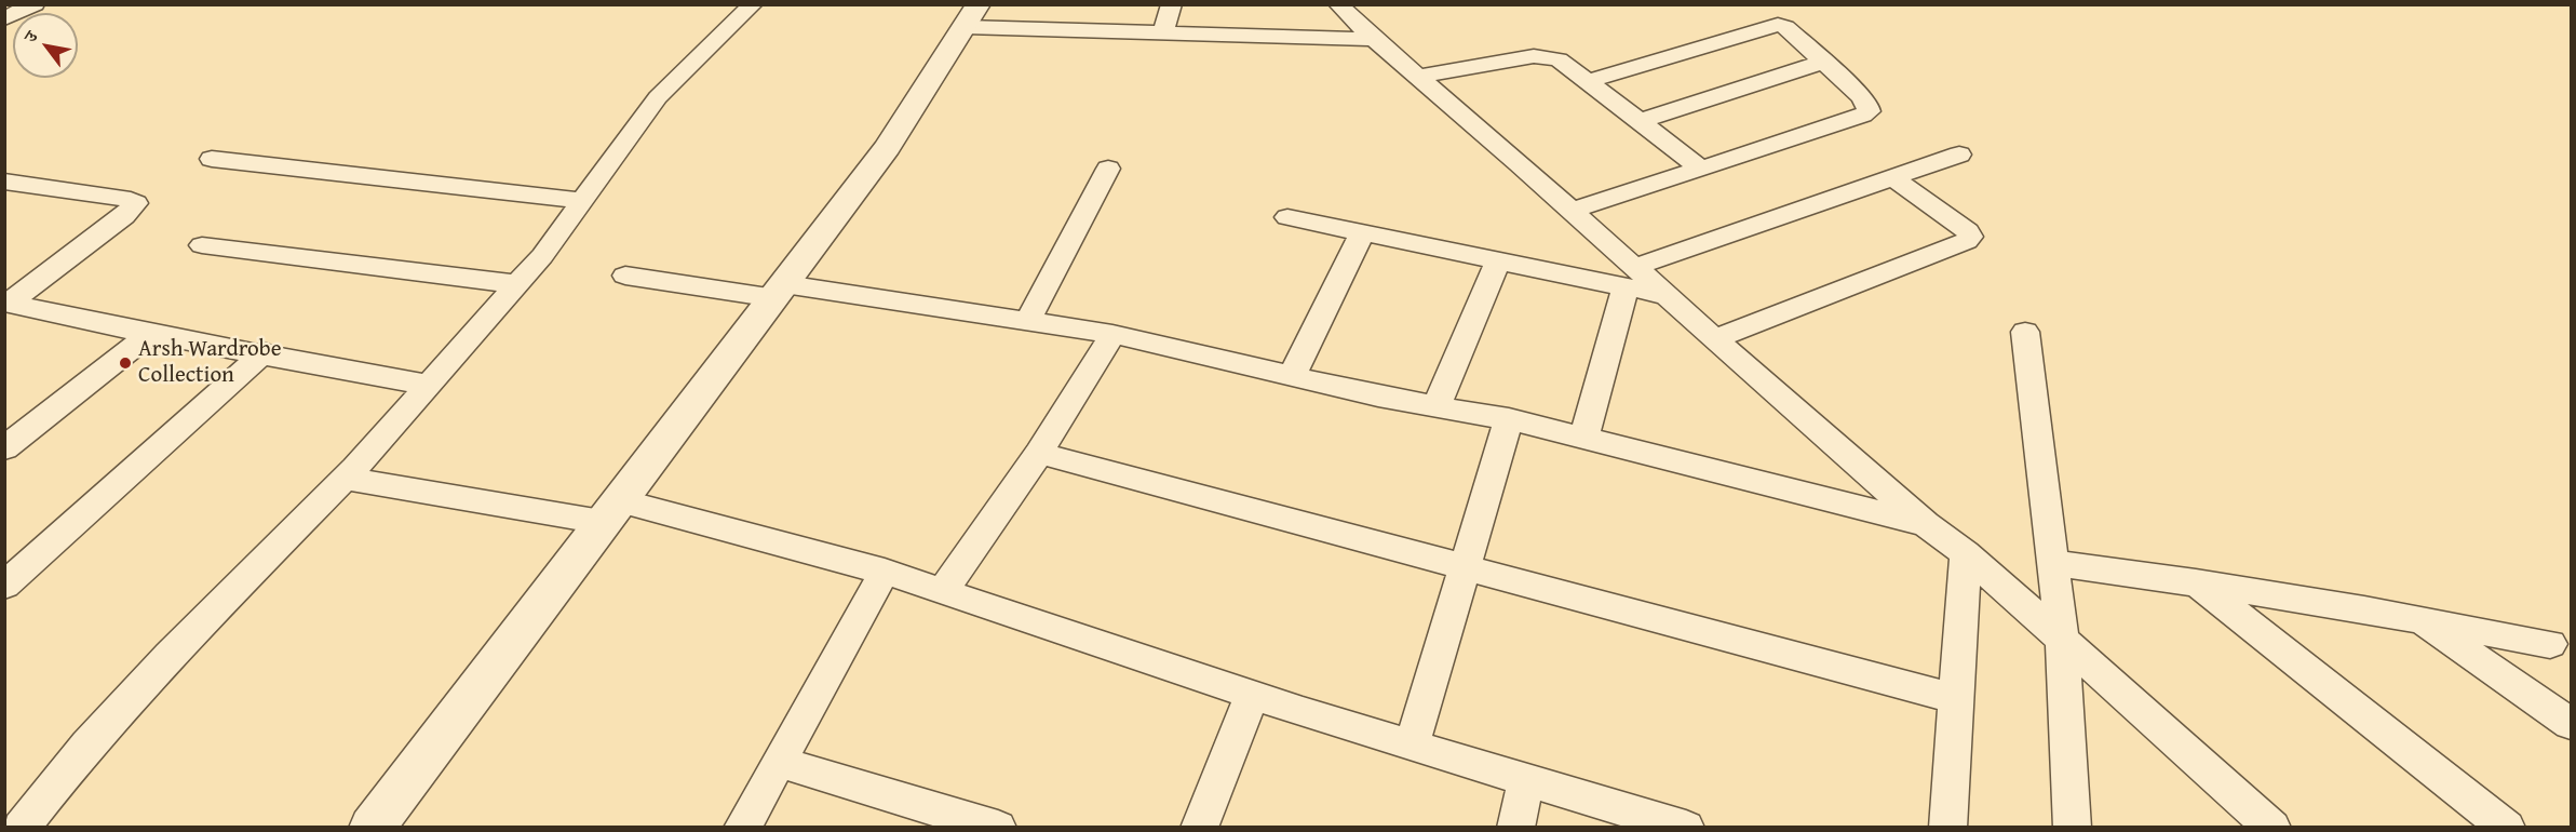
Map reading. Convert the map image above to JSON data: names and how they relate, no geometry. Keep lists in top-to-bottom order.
{
  "places": ["Arsh Wardrobe Collection"],
  "north": "top left"
}
